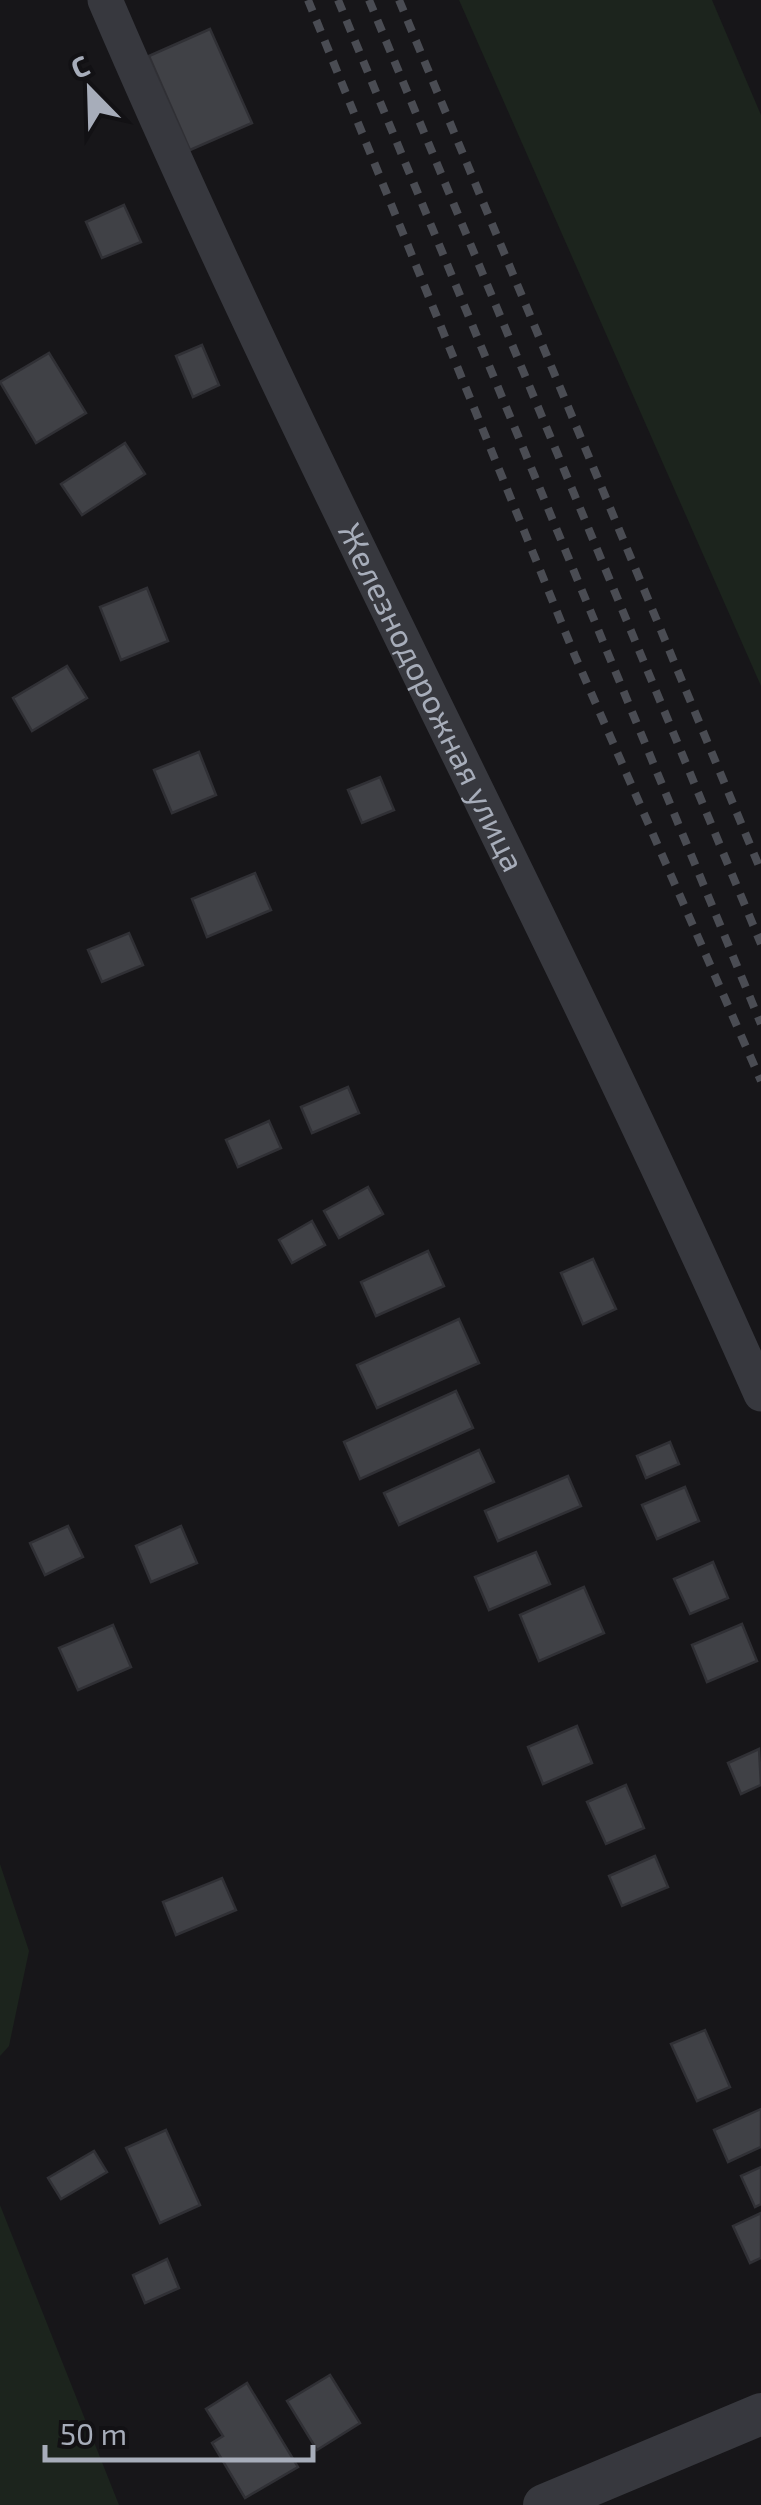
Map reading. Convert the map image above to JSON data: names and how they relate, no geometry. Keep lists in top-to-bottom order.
{
  "streets": {
    "street": ["Железнодорожная улица"]
  },
  "scale_bar": "50 m",
  "north": "top left"
}
